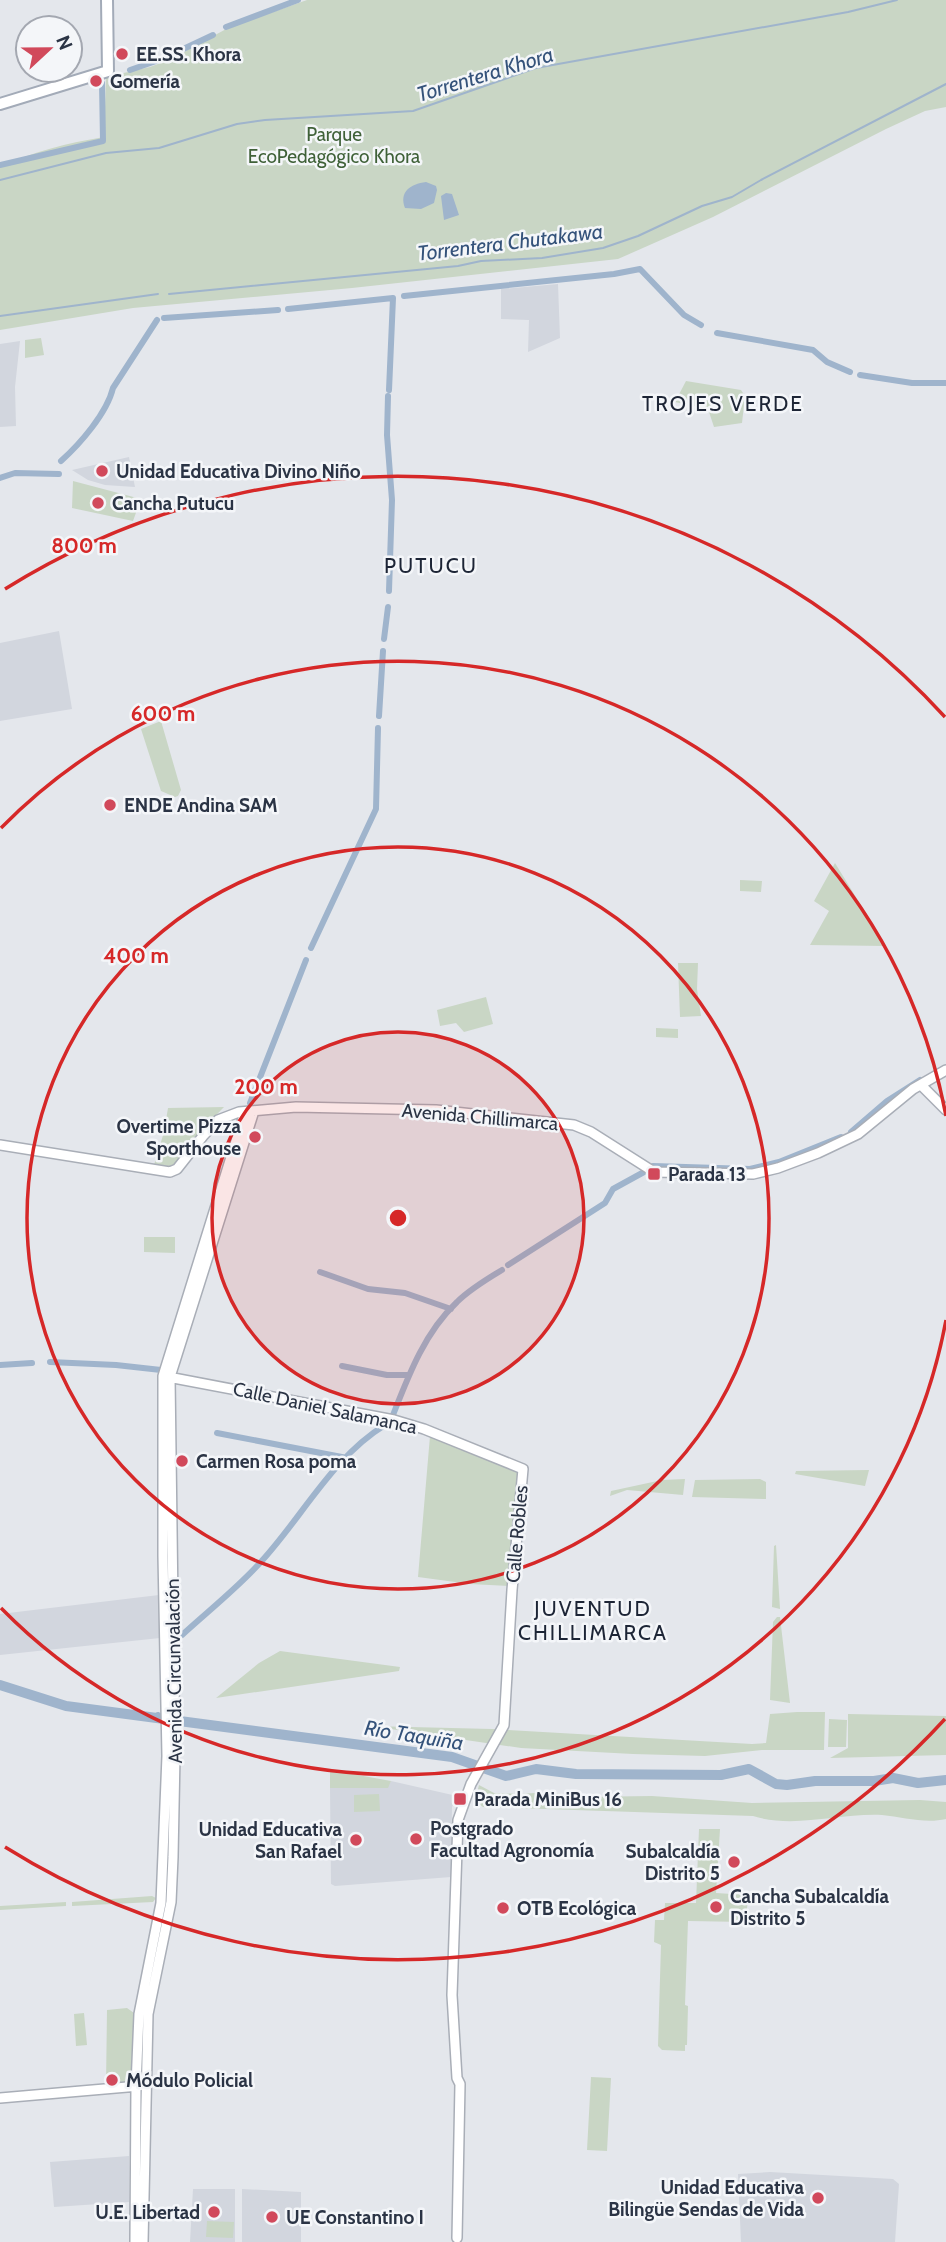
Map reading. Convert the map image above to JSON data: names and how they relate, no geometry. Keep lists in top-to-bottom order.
{
  "streets": {
    "street": [
      "Avenida Chillimarca",
      "Calle Daniel Salamanca",
      "Calle Robles",
      "Avenida Circunvalación"
    ]
  },
  "crossings": [
    ["Avenida Chillimarca", "Avenida Circunvalación"],
    ["Calle Daniel Salamanca", "Calle Robles"],
    ["Calle Daniel Salamanca", "Avenida Circunvalación"]
  ],
  "districts": ["TROJES VERDE", "PUTUCU", "JUVENTUD CHILLIMARCA"],
  "water": ["Torrentera Khora", "Torrentera Chutakawa", "Río Taquiña"],
  "parks": ["Parque EcoPedagógico Khora"],
  "places": {
    "other": [
      "EE.SS. Khora",
      "Gomería",
      "Unidad Educativa Divino Niño",
      "Cancha Putucu",
      "ENDE Andina SAM",
      "Overtime Pizza Sporthouse",
      "Carmen Rosa poma",
      "Postgrado Facultad Agronomía",
      "Unidad Educativa San Rafael",
      "Subalcaldía Distrito 5",
      "Cancha Subalcaldía Distrito 5",
      "OTB Ecológica",
      "Módulo Policial",
      "Unidad Educativa Bilingüe Sendas de Vida",
      "U.E. Libertad",
      "UE Constantino I"
    ],
    "transit": ["Parada 13", "Parada MiniBus 16"]
  },
  "north": "right",
  "rings": [
    "800 m",
    "600 m",
    "400 m",
    "200 m"
  ]
}
